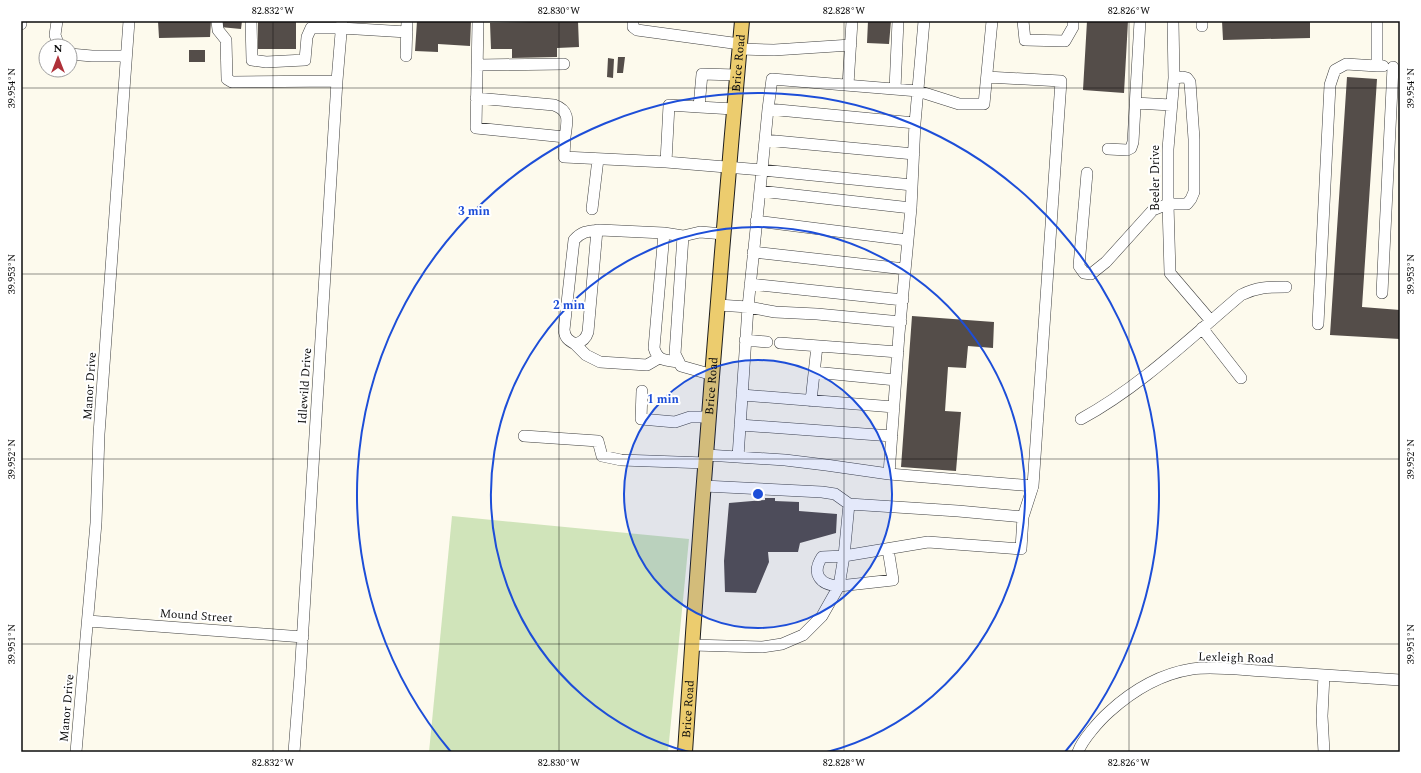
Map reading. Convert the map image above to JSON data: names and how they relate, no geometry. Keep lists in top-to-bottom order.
{
  "streets": {
    "main road": ["Brice Road"],
    "street": [
      "Beeler Drive",
      "Manor Drive",
      "Idlewild Drive",
      "Mound Street",
      "Lexleigh Road"
    ]
  },
  "crossings": [
    ["Manor Drive", "Mound Street"],
    ["Idlewild Drive", "Mound Street"]
  ],
  "north": "top",
  "coordinates": [
    "82.832°W",
    "82.830°W",
    "82.828°W",
    "82.826°W",
    "39.954°N",
    "39.953°N",
    "39.952°N",
    "39.951°N"
  ],
  "rings": ["3 min", "2 min", "1 min"]
}
